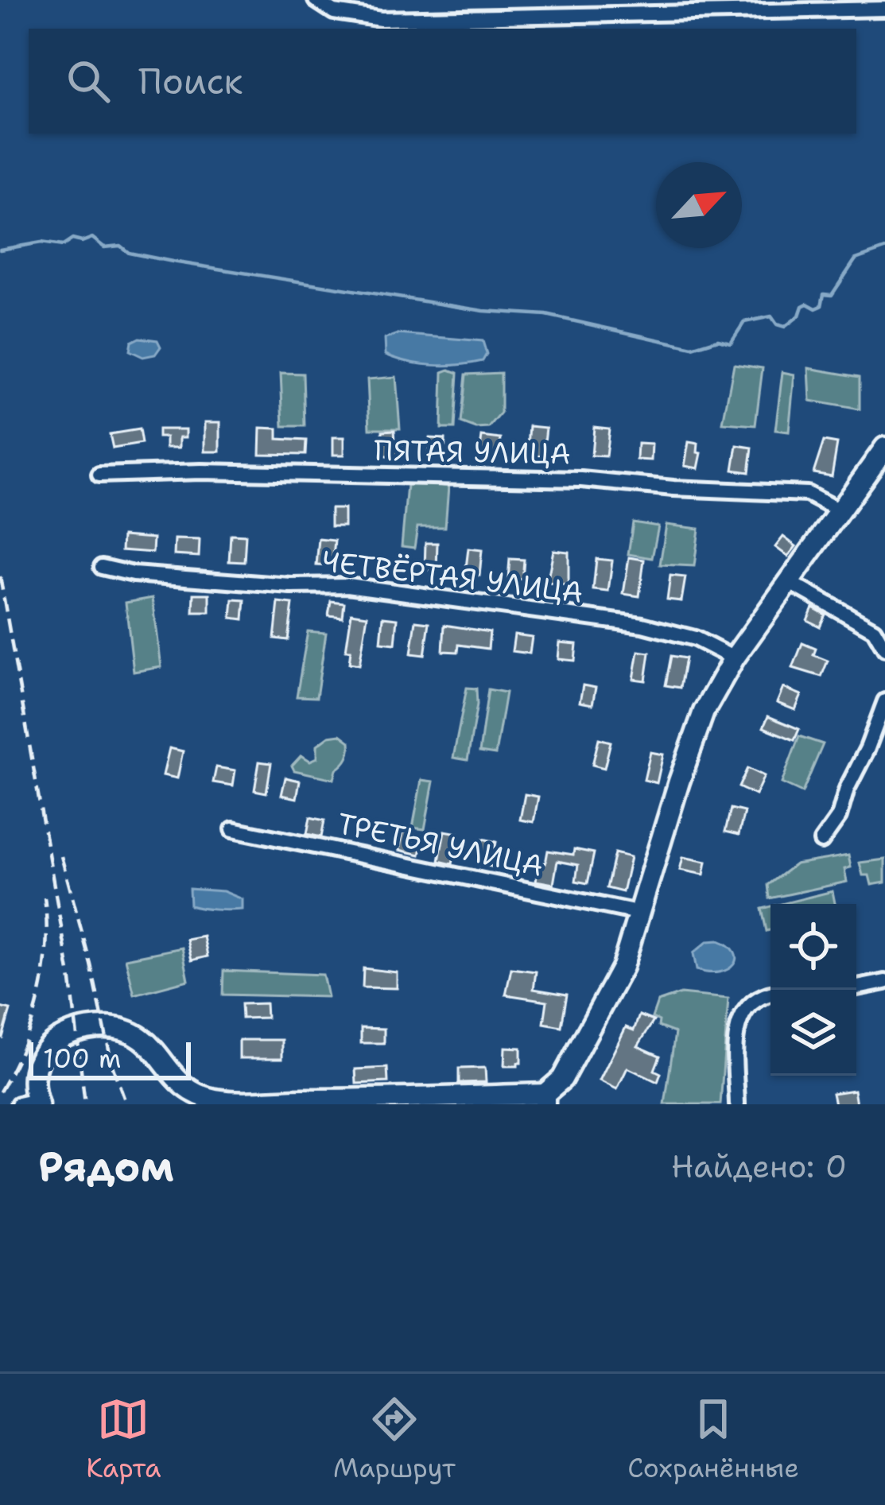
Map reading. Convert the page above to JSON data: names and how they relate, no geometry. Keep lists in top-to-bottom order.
{
  "streets": {
    "street": ["ПЯТАЯ УЛИЦА", "ЧЕТВЁРТАЯ УЛИЦА", "ТРЕТЬЯ УЛИЦА"]
  },
  "scale_bar": "100 m",
  "north": "top right",
  "page": {
    "search": "Поиск",
    "scale": "100 m",
    "heading": ["Рядом", "Найдено: 0"],
    "nav": ["Карта", "Маршрут", "Сохранённые"]
  }
}
